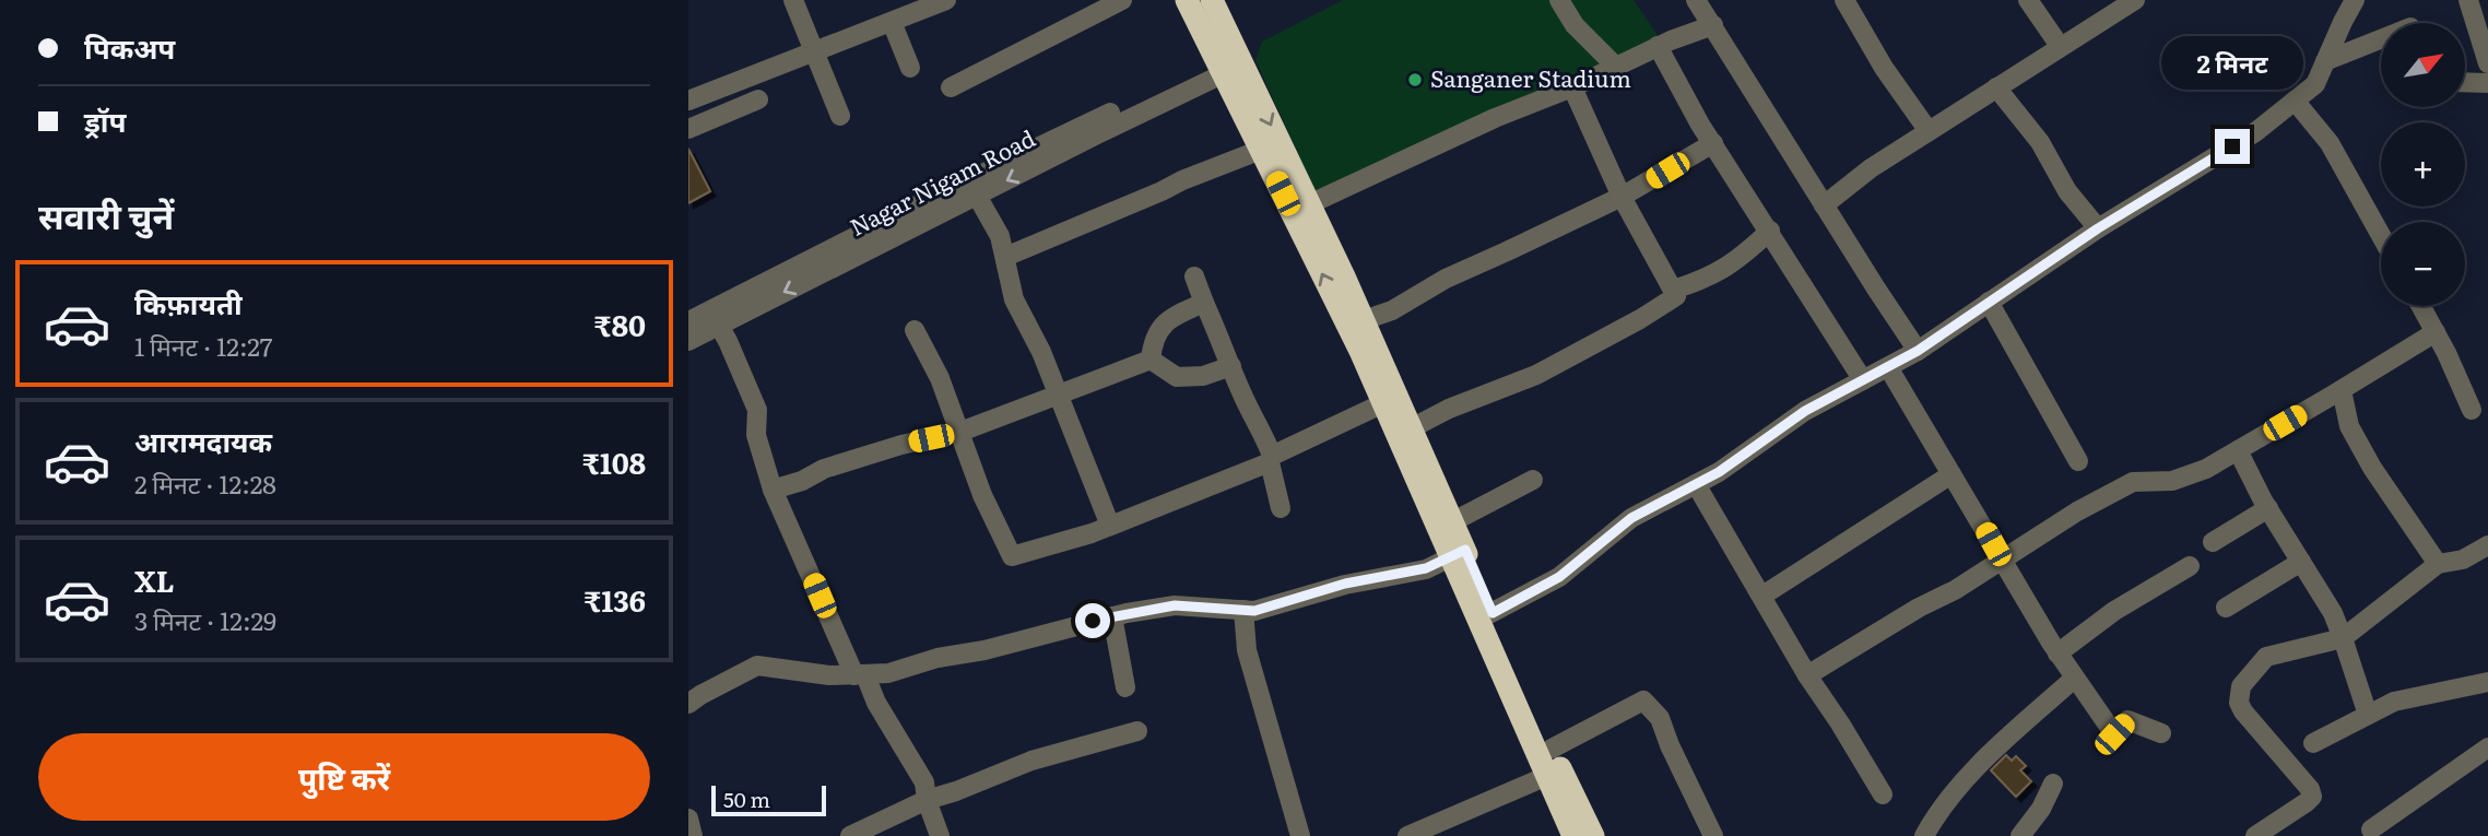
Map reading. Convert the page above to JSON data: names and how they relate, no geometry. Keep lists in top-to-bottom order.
{
  "streets": {
    "street": ["Nagar Nigam Road"]
  },
  "places": ["Sanganer Stadium"],
  "scale_bar": "50 m",
  "north": "top right",
  "page": {
    "banner": ["पिकअप", "ड्रॉप"],
    "map_buttons": ["+", "−"],
    "bubble": "2 मिनट",
    "heading": "सवारी चुनें",
    "list": [
      {
        "name": "किफ़ायती",
        "note": "1 मिनट · 12:27",
        "value": "₹80"
      },
      {
        "name": "आरामदायक",
        "note": "2 मिनट · 12:28",
        "value": "₹108"
      },
      {
        "name": "XL",
        "note": "3 मिनट · 12:29",
        "value": "₹136"
      }
    ],
    "buttons": "पुष्टि करें",
    "scale": "50 m"
  }
}
